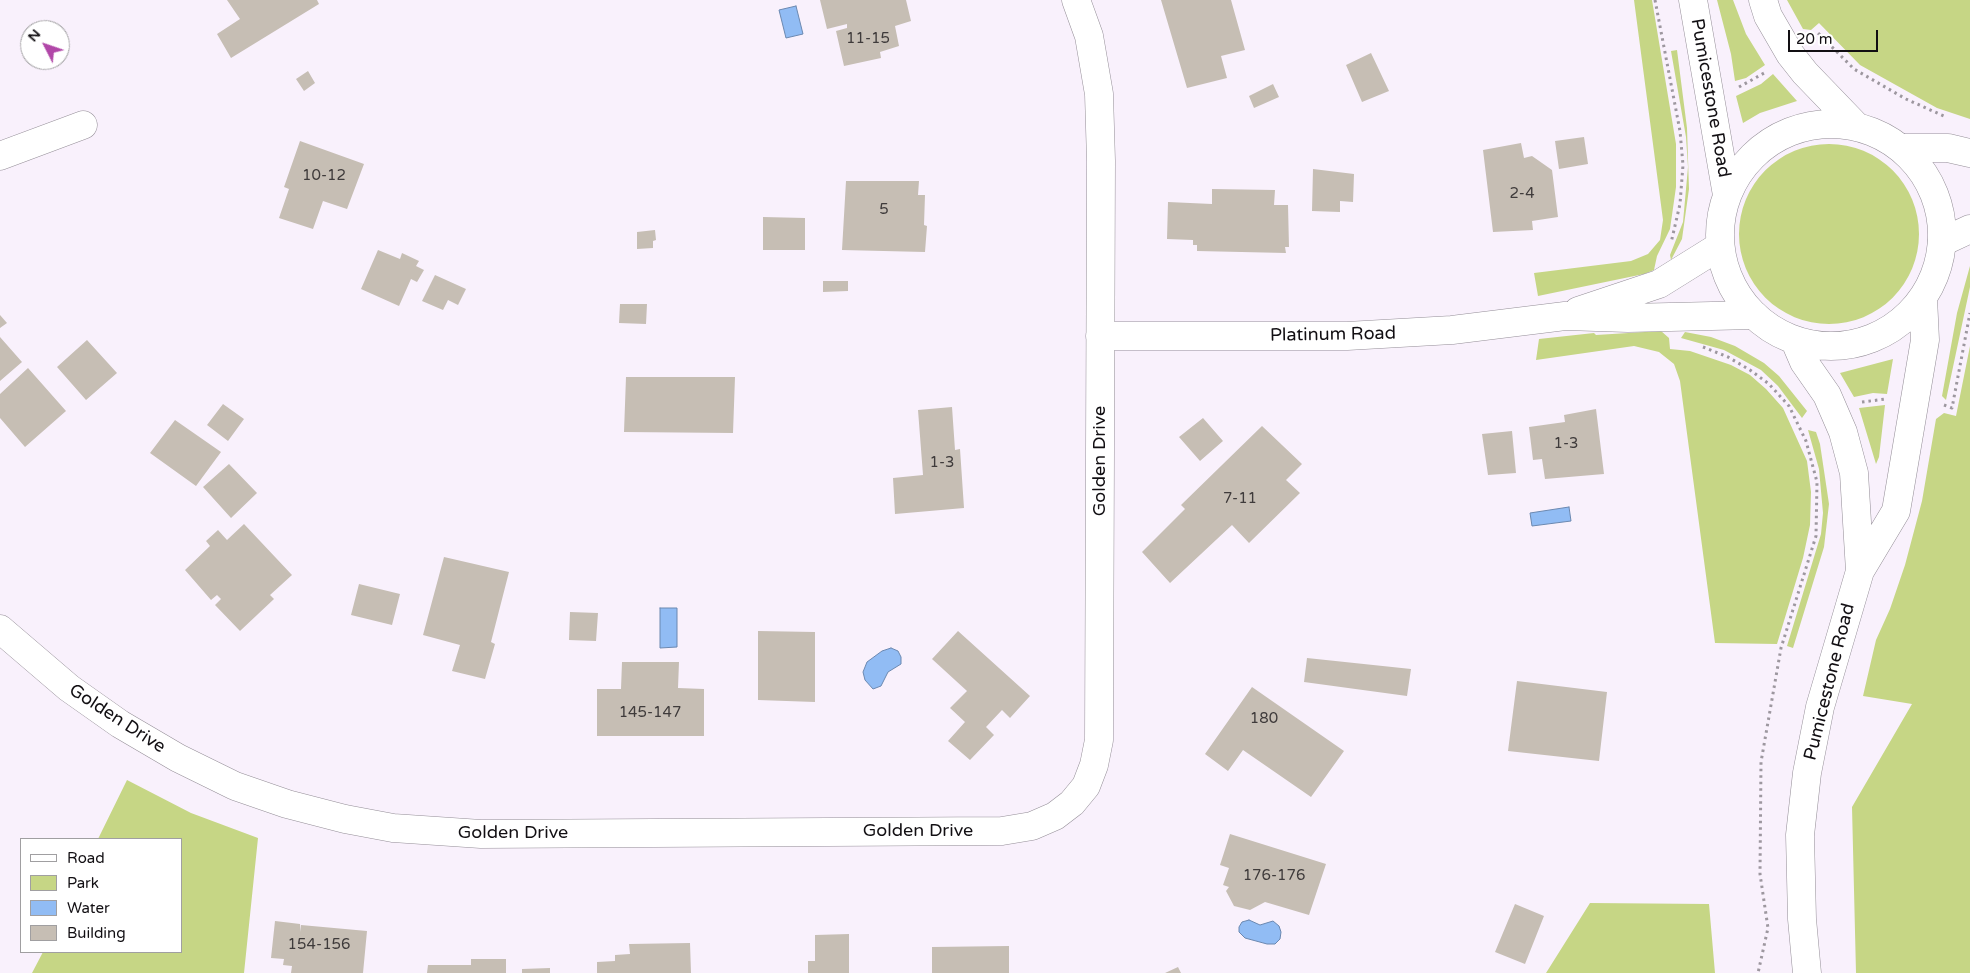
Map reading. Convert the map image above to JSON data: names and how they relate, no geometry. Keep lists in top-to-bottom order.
{
  "streets": {
    "street": ["Pumicestone Road", "Platinum Road", "Golden Drive"]
  },
  "crossings": [
    ["Platinum Road", "Golden Drive"]
  ],
  "house_numbers": [
    "11-15",
    "10-12",
    "2-4",
    "5",
    "1-3",
    "1-3",
    "7-11",
    "145-147",
    "180",
    "176-176",
    "154-156"
  ],
  "legend": [
    "Road",
    "Park",
    "Water",
    "Building"
  ],
  "scale_bar": "20 m",
  "north": "top left"
}
